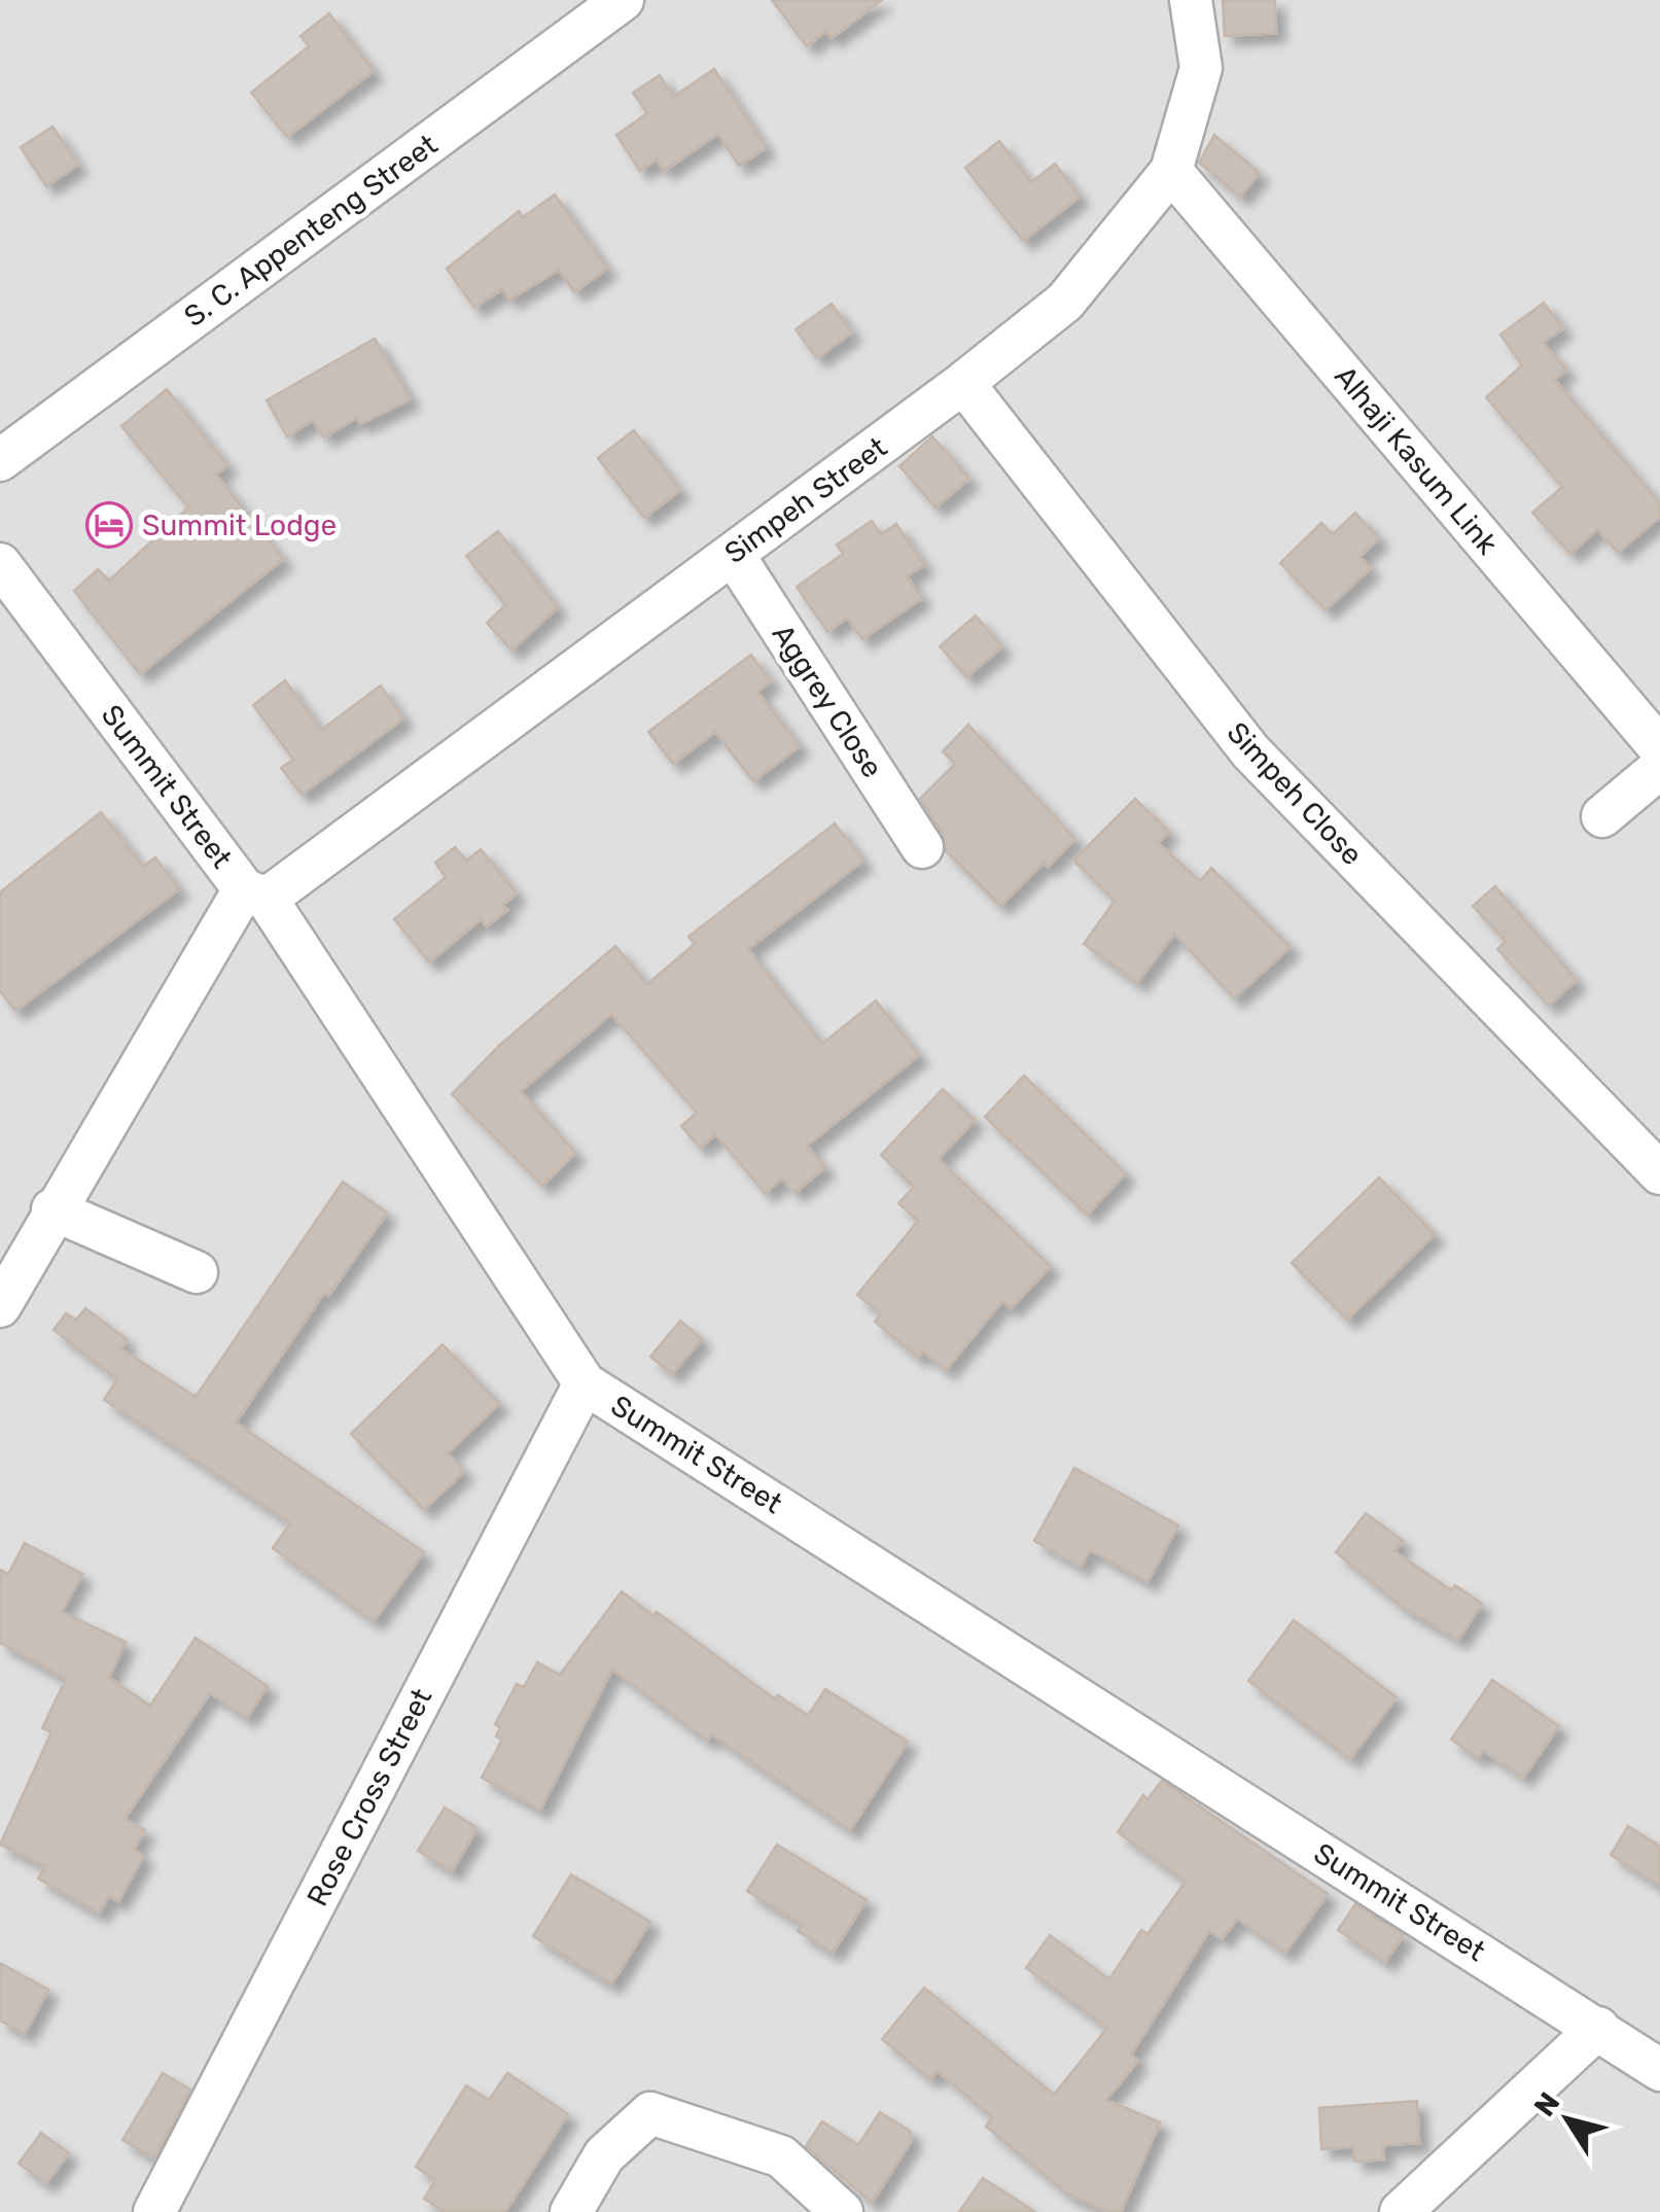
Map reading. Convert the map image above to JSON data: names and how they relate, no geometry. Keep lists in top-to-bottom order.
{
  "streets": {
    "street": [
      "S. C. Appenteng Street",
      "Alhaji Kasum Link",
      "Simpeh Street",
      "Aggrey Close",
      "Summit Street",
      "Simpeh Close",
      "Rose Cross Street"
    ]
  },
  "crossings": [
    ["Alhaji Kasum Link", "Simpeh Street"],
    ["Simpeh Street", "Aggrey Close"],
    ["Simpeh Street", "Summit Street"],
    ["Simpeh Street", "Simpeh Close"],
    ["Summit Street", "Rose Cross Street"]
  ],
  "places": {
    "hotel": ["Summit Lodge"]
  },
  "north": "top left"
}
